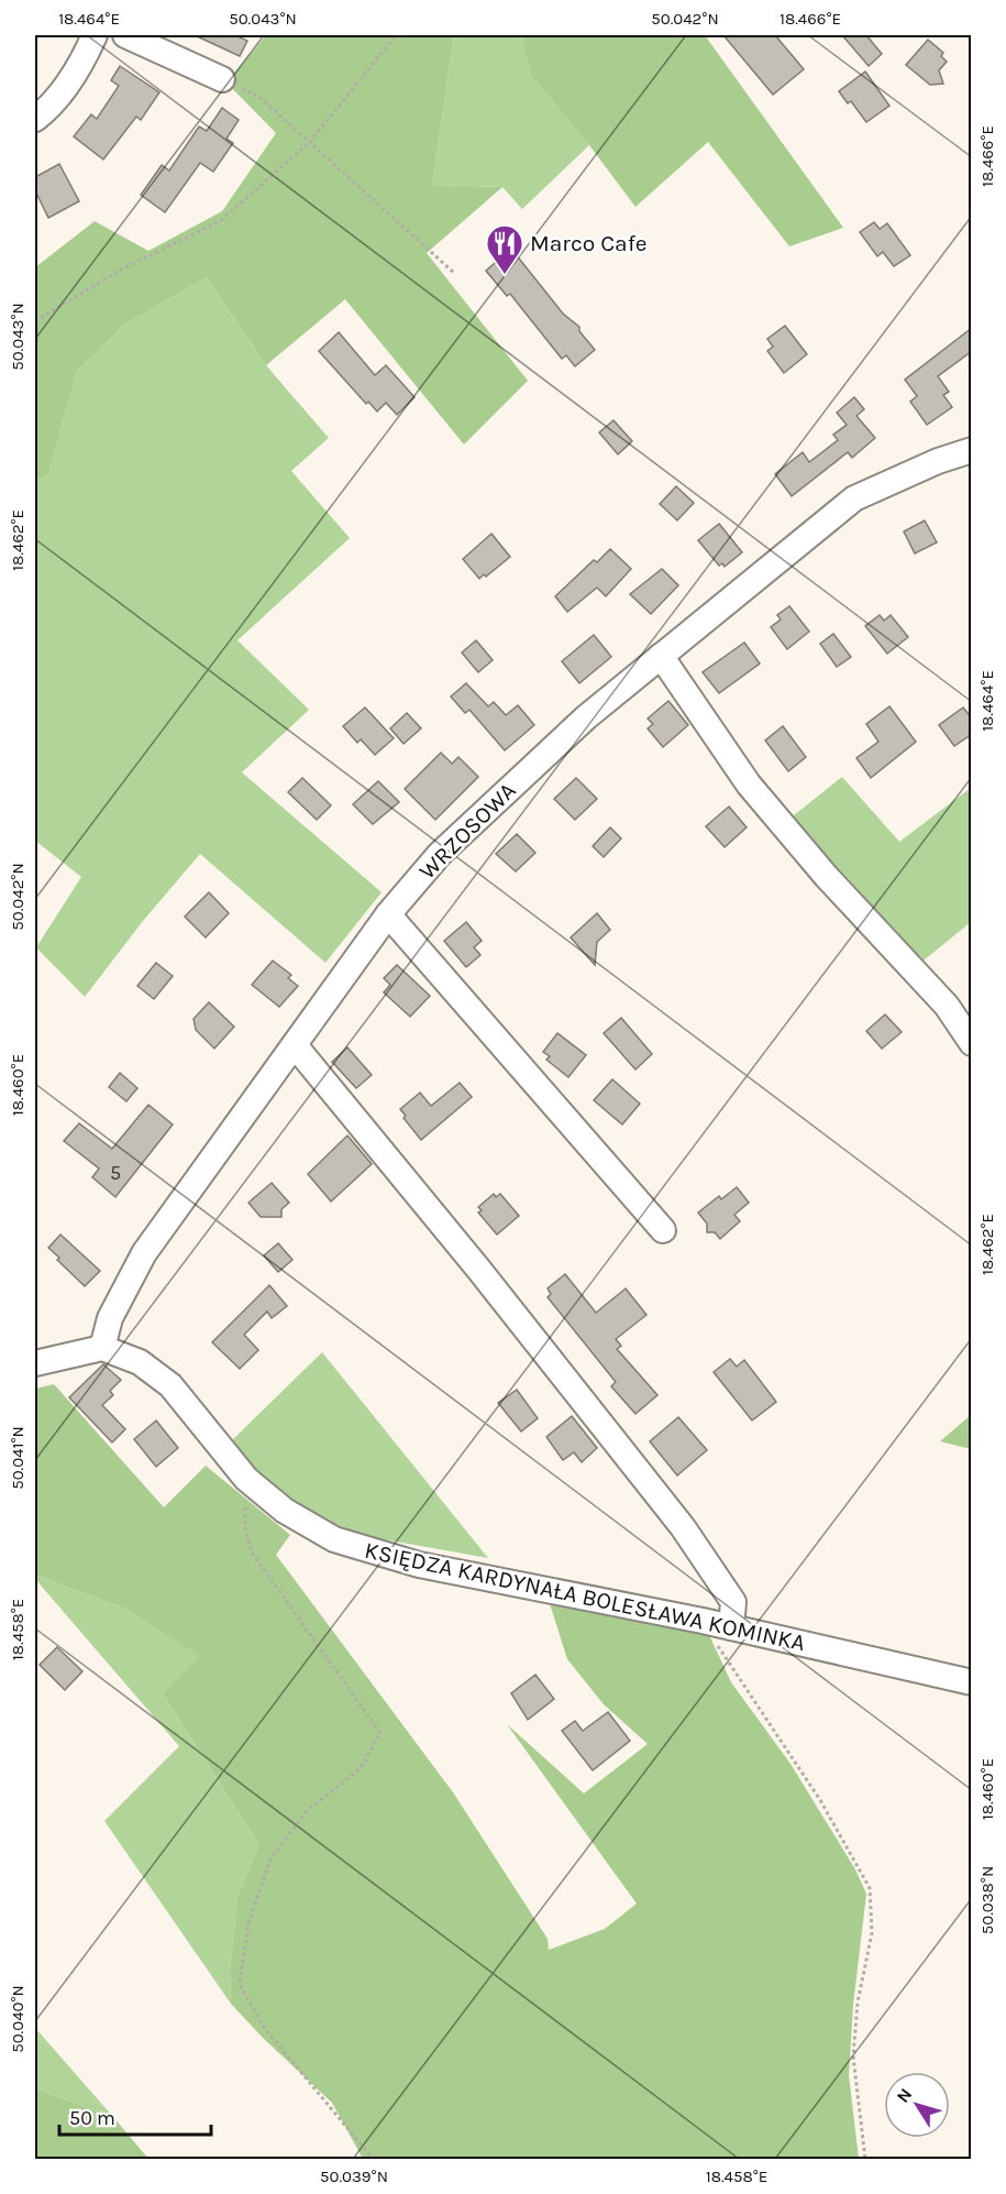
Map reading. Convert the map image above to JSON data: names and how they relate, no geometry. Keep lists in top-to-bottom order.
{
  "streets": {
    "street": ["WRZOSOWA", "KSIĘDZA KARDYNAŁA BOLESŁAWA KOMINKA"]
  },
  "crossings": [
    ["WRZOSOWA", "KSIĘDZA KARDYNAŁA BOLESŁAWA KOMINKA"]
  ],
  "places": {
    "restaurant": ["Marco Cafe"]
  },
  "house_numbers": ["5"],
  "scale_bar": "50 m",
  "north": "top left",
  "coordinates": [
    "18.464°E",
    "50.043°N",
    "50.042°N",
    "18.466°E",
    "18.462°E",
    "18.460°E",
    "50.041°N",
    "18.458°E",
    "50.038°N",
    "50.040°N",
    "50.039°N"
  ]
}
